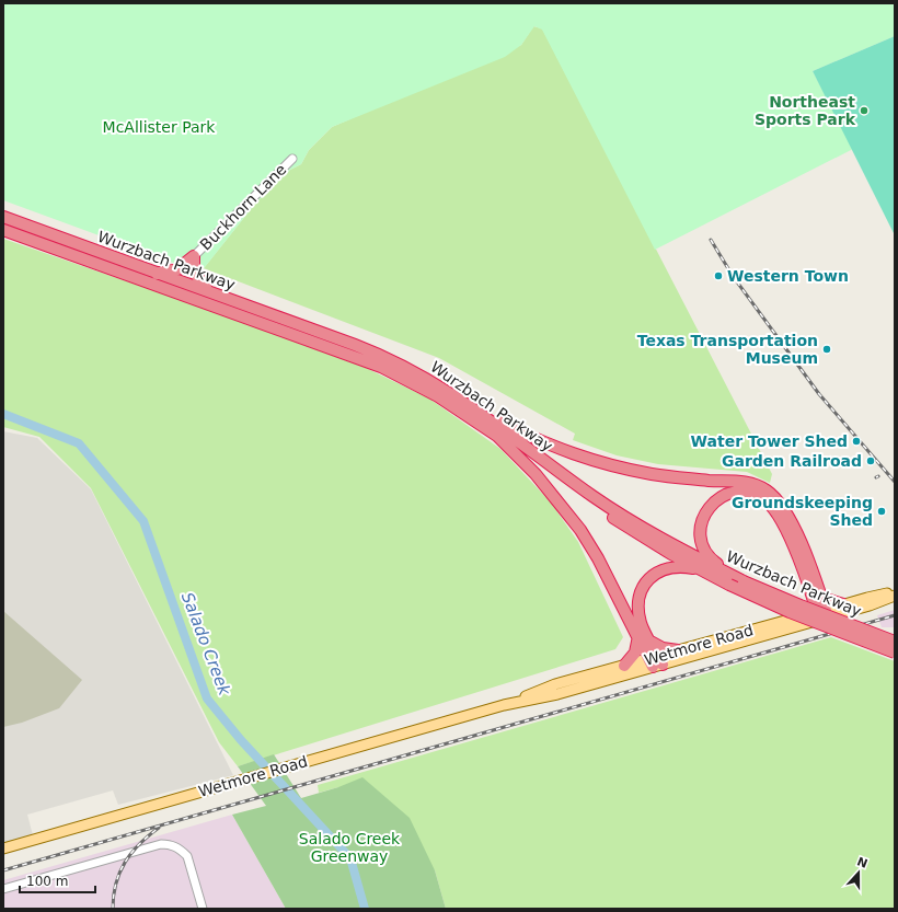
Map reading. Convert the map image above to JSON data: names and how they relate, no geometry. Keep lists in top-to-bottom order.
{
  "streets": {
    "highway": ["Wurzbach Parkway"],
    "main road": ["Wetmore Road"],
    "street": ["Buckhorn Lane"]
  },
  "water": ["Salado Creek"],
  "parks": ["McAllister Park", "Salado Creek Greenway"],
  "places": [
    "Northeast Sports Park",
    "Western Town",
    "Texas Transportation Museum",
    "Water Tower Shed",
    "Garden Railroad",
    "Groundskeeping Shed"
  ],
  "scale_bar": "100 m",
  "north": "top"
}
